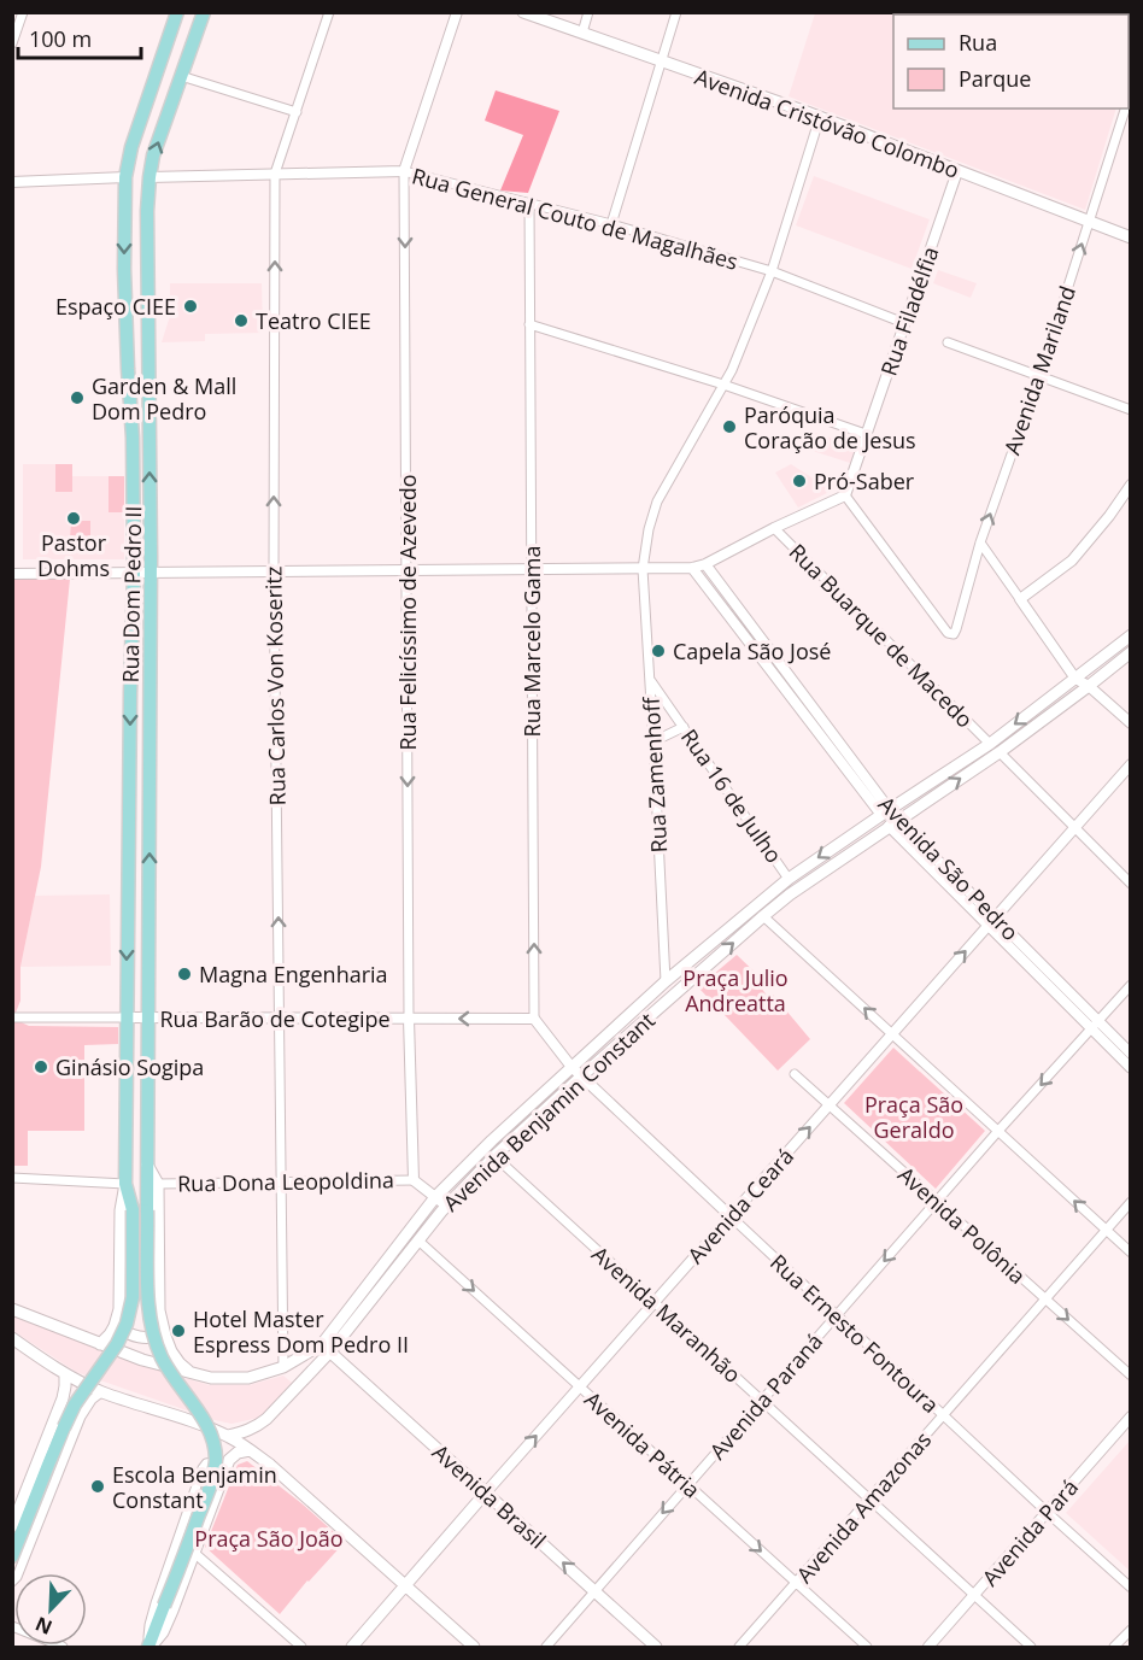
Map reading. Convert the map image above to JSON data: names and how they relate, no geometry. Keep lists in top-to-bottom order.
{
  "streets": {
    "main road": [
      "Avenida Cristóvão Colombo",
      "Rua Dom Pedro II",
      "Avenida Benjamin Constant",
      "Avenida Ceará",
      "Avenida Brasil"
    ],
    "street": [
      "Rua General Couto de Magalhães",
      "Rua Filadélfia",
      "Avenida Mariland",
      "Rua Felicíssimo de Azevedo",
      "Rua Buarque de Macedo",
      "Rua Marcelo Gama",
      "Rua Carlos Von Koseritz",
      "Rua Zamenhoff",
      "Rua 16 de Julho",
      "Avenida São Pedro",
      "Rua Barão de Cotegipe",
      "Rua Dona Leopoldina",
      "Avenida Polônia",
      "Avenida Maranhão",
      "Rua Ernesto Fontoura",
      "Avenida Paraná",
      "Avenida Pátria",
      "Avenida Amazonas",
      "Avenida Pará"
    ]
  },
  "crossings": [
    ["Avenida Cristóvão Colombo", "Rua Filadélfia"],
    ["Avenida Cristóvão Colombo", "Avenida Mariland"],
    ["Avenida Cristóvão Colombo", "Rua Zamenhoff"],
    ["Rua General Couto de Magalhães", "Rua Filadélfia"],
    ["Rua General Couto de Magalhães", "Rua Dom Pedro II"],
    ["Rua General Couto de Magalhães", "Rua Felicíssimo de Azevedo"],
    ["Rua General Couto de Magalhães", "Rua Marcelo Gama"],
    ["Rua General Couto de Magalhães", "Rua Carlos Von Koseritz"],
    ["Rua General Couto de Magalhães", "Rua Zamenhoff"],
    ["Rua Filadélfia", "Avenida Mariland"],
    ["Rua Dom Pedro II", "Rua Barão de Cotegipe"],
    ["Rua Dom Pedro II", "Avenida Benjamin Constant"],
    ["Rua Dom Pedro II", "Rua Dona Leopoldina"],
    ["Rua Felicíssimo de Azevedo", "Rua Barão de Cotegipe"],
    ["Rua Felicíssimo de Azevedo", "Rua Dona Leopoldina"],
    ["Rua Buarque de Macedo", "Avenida Benjamin Constant"],
    ["Rua Marcelo Gama", "Rua Barão de Cotegipe"],
    ["Rua Carlos Von Koseritz", "Rua Barão de Cotegipe"],
    ["Rua Carlos Von Koseritz", "Avenida Benjamin Constant"],
    ["Rua Carlos Von Koseritz", "Rua Dona Leopoldina"],
    ["Rua Zamenhoff", "Rua 16 de Julho"],
    ["Rua Zamenhoff", "Avenida Benjamin Constant"],
    ["Rua 16 de Julho", "Avenida Benjamin Constant"],
    ["Avenida São Pedro", "Avenida Benjamin Constant"],
    ["Avenida São Pedro", "Avenida Ceará"],
    ["Avenida São Pedro", "Avenida Paraná"],
    ["Avenida Benjamin Constant", "Avenida Maranhão"],
    ["Avenida Benjamin Constant", "Rua Ernesto Fontoura"],
    ["Avenida Benjamin Constant", "Avenida Pátria"],
    ["Avenida Benjamin Constant", "Avenida Brasil"],
    ["Avenida Ceará", "Avenida Polônia"],
    ["Avenida Ceará", "Avenida Maranhão"],
    ["Avenida Ceará", "Rua Ernesto Fontoura"],
    ["Avenida Ceará", "Avenida Pátria"],
    ["Avenida Ceará", "Avenida Brasil"],
    ["Avenida Polônia", "Avenida Paraná"],
    ["Avenida Polônia", "Avenida Amazonas"],
    ["Avenida Maranhão", "Avenida Paraná"],
    ["Avenida Maranhão", "Avenida Amazonas"],
    ["Avenida Maranhão", "Avenida Pará"],
    ["Rua Ernesto Fontoura", "Avenida Paraná"],
    ["Rua Ernesto Fontoura", "Avenida Amazonas"],
    ["Rua Ernesto Fontoura", "Avenida Pará"],
    ["Avenida Paraná", "Avenida Pátria"],
    ["Avenida Paraná", "Avenida Brasil"],
    ["Avenida Pátria", "Avenida Amazonas"]
  ],
  "one_way": [
    "Avenida Mariland",
    "Rua Felicíssimo de Azevedo",
    "Rua Marcelo Gama",
    "Rua Carlos Von Koseritz",
    "Avenida Ceará",
    "Avenida Paraná",
    "Avenida Pátria"
  ],
  "parks": ["Praça Julio Andreatta", "Praça São Geraldo", "Praça São João"],
  "places": [
    "Espaço CIEE",
    "Teatro CIEE",
    "Garden & Mall Dom Pedro",
    "Paróquia Coração de Jesus",
    "Pró-Saber",
    "Pastor Dohms",
    "Capela São José",
    "Magna Engenharia",
    "Ginásio Sogipa",
    "Hotel Master Espress Dom Pedro II",
    "Escola Benjamin Constant"
  ],
  "legend": ["Rua", "Parque"],
  "scale_bar": "100 m",
  "north": "bottom left"
}
